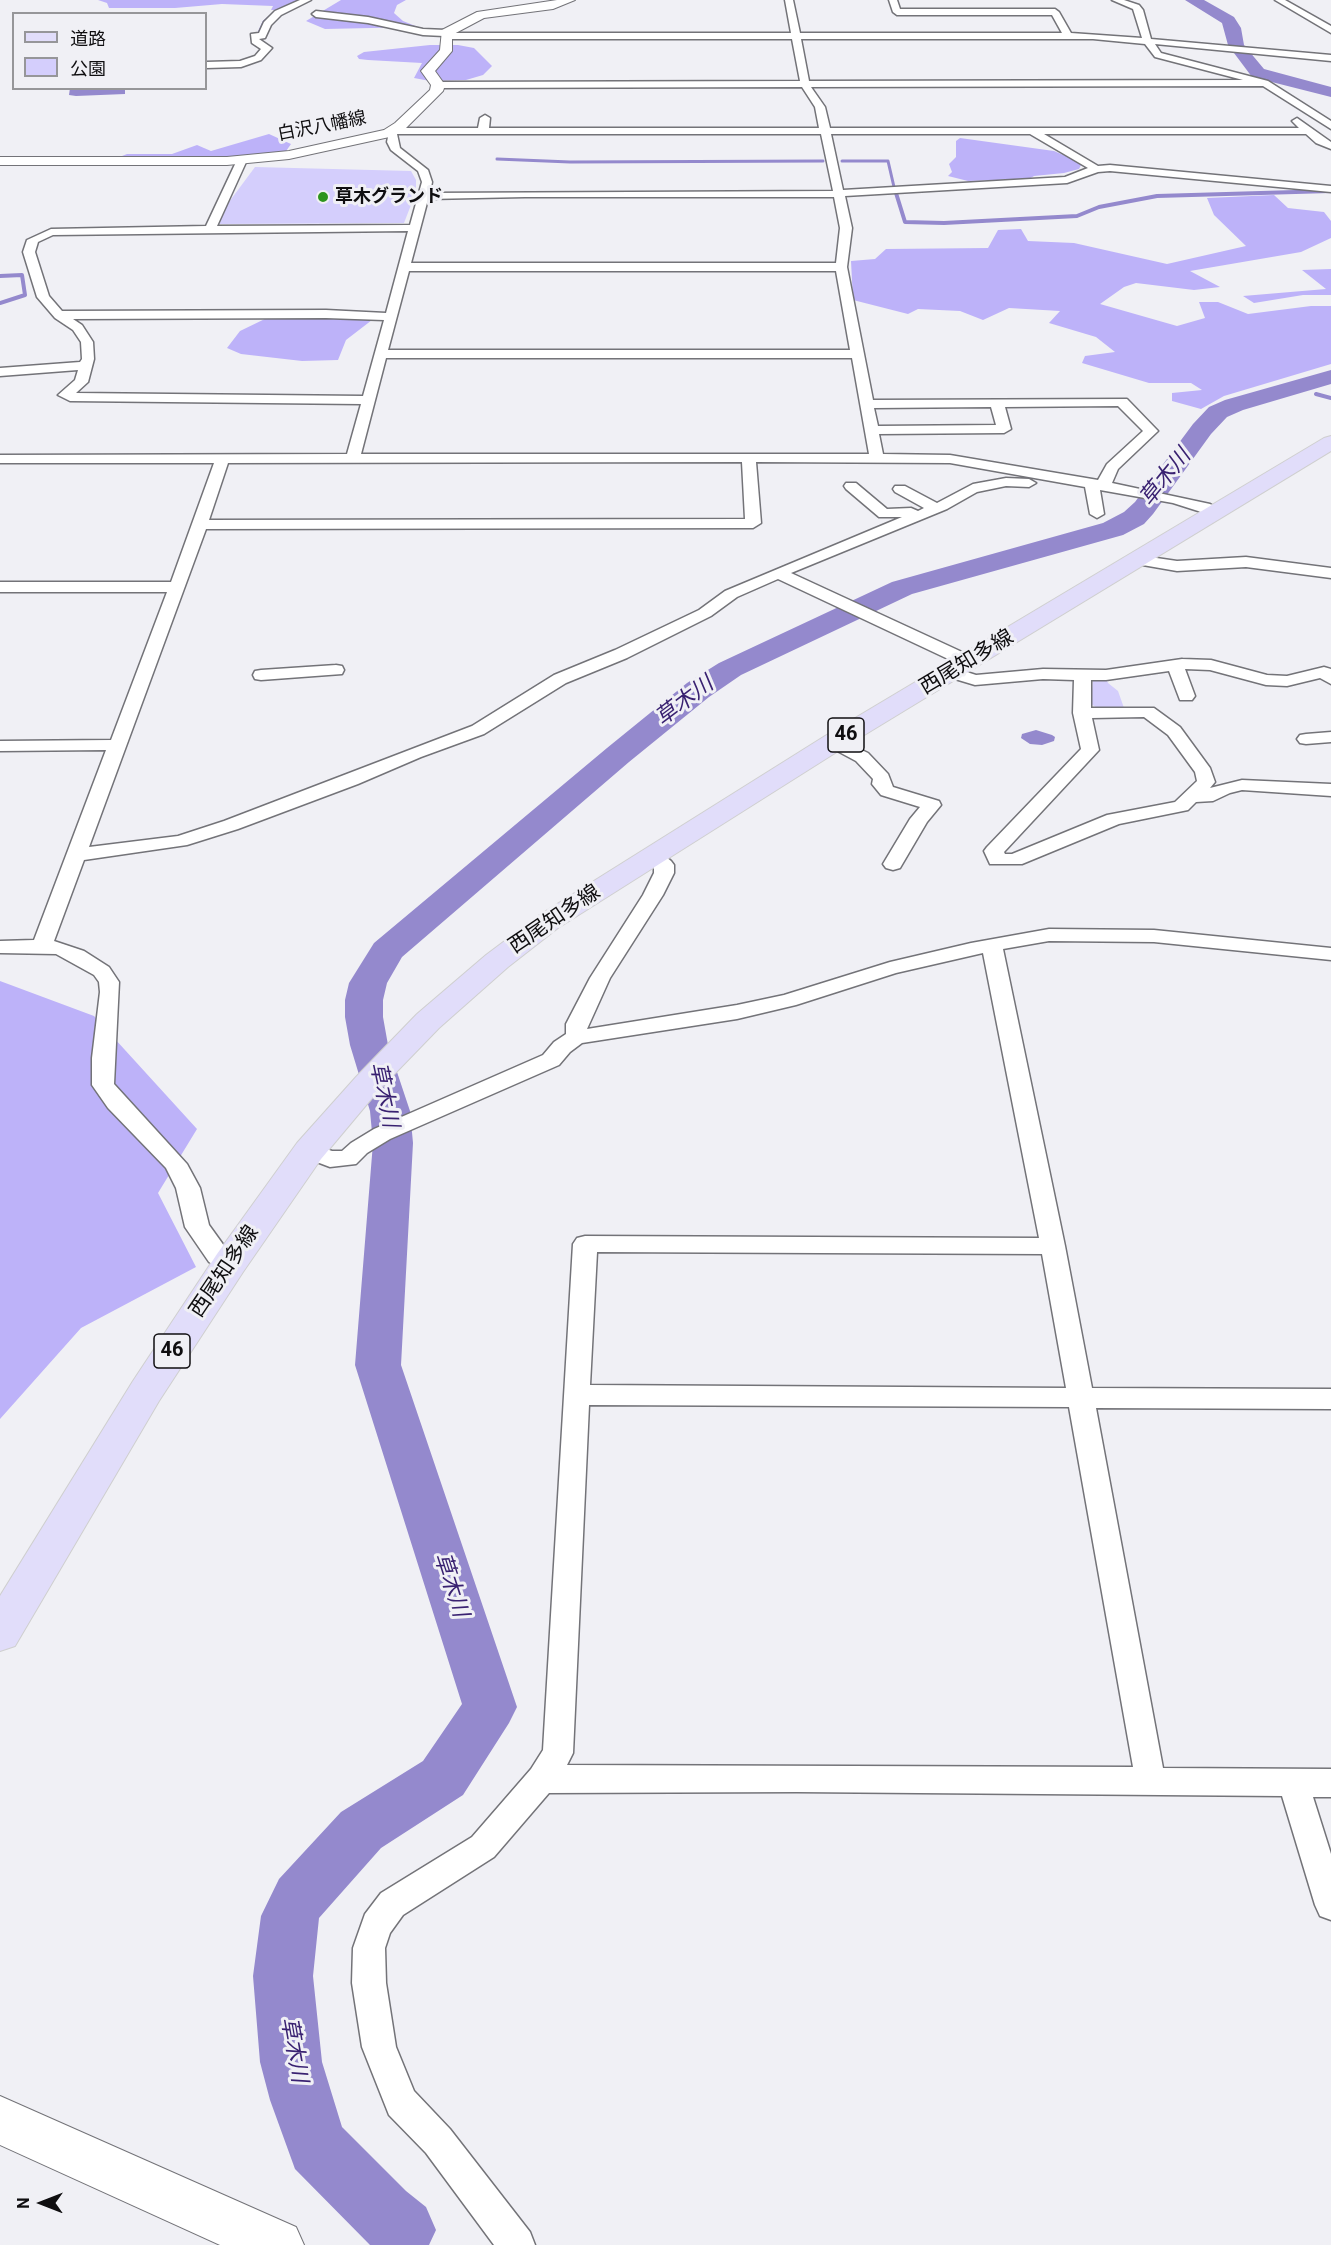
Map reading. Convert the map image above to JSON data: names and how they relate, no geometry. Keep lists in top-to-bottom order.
{
  "streets": {
    "main road": ["白沢八幡線", "西尾知多線", "46"]
  },
  "water": ["草木川"],
  "places": ["草木グランド"],
  "legend": ["道路", "公園"],
  "north": "left"
}
